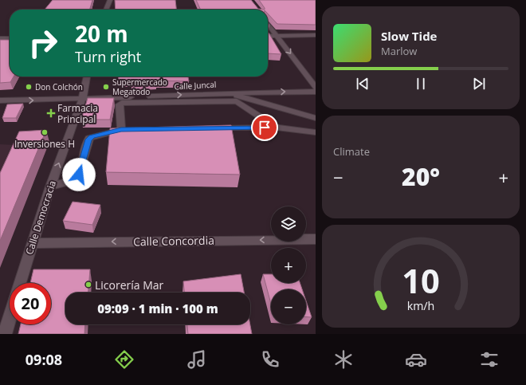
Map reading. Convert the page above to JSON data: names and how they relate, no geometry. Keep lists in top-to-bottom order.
{
  "streets": {
    "street": ["Calle Juncal", "Calle Democracia", "Calle Concordia"]
  },
  "crossings": [
    ["Calle Juncal", "Calle Democracia"],
    ["Calle Democracia", "Calle Concordia"]
  ],
  "one_way": ["Calle Democracia", "Calle Concordia"],
  "places": {
    "other": [
      "Don Colchón",
      "Supermercado Megatodo",
      "Inversiones H",
      "Licorería Mar"
    ],
    "health": ["Farmacia Principal"]
  },
  "page": {
    "turn": ["20 m", "Turn right"],
    "song": ["Slow Tide", "Marlow"],
    "tile": "Climate",
    "heat": ["−", "20°", "+"],
    "map_buttons": ["+", "−"],
    "limit": "20",
    "trip": "09:09 · 1 min · 100 m",
    "tabs": "09:08",
    "gauge": ["10", "km/h"]
  }
}
